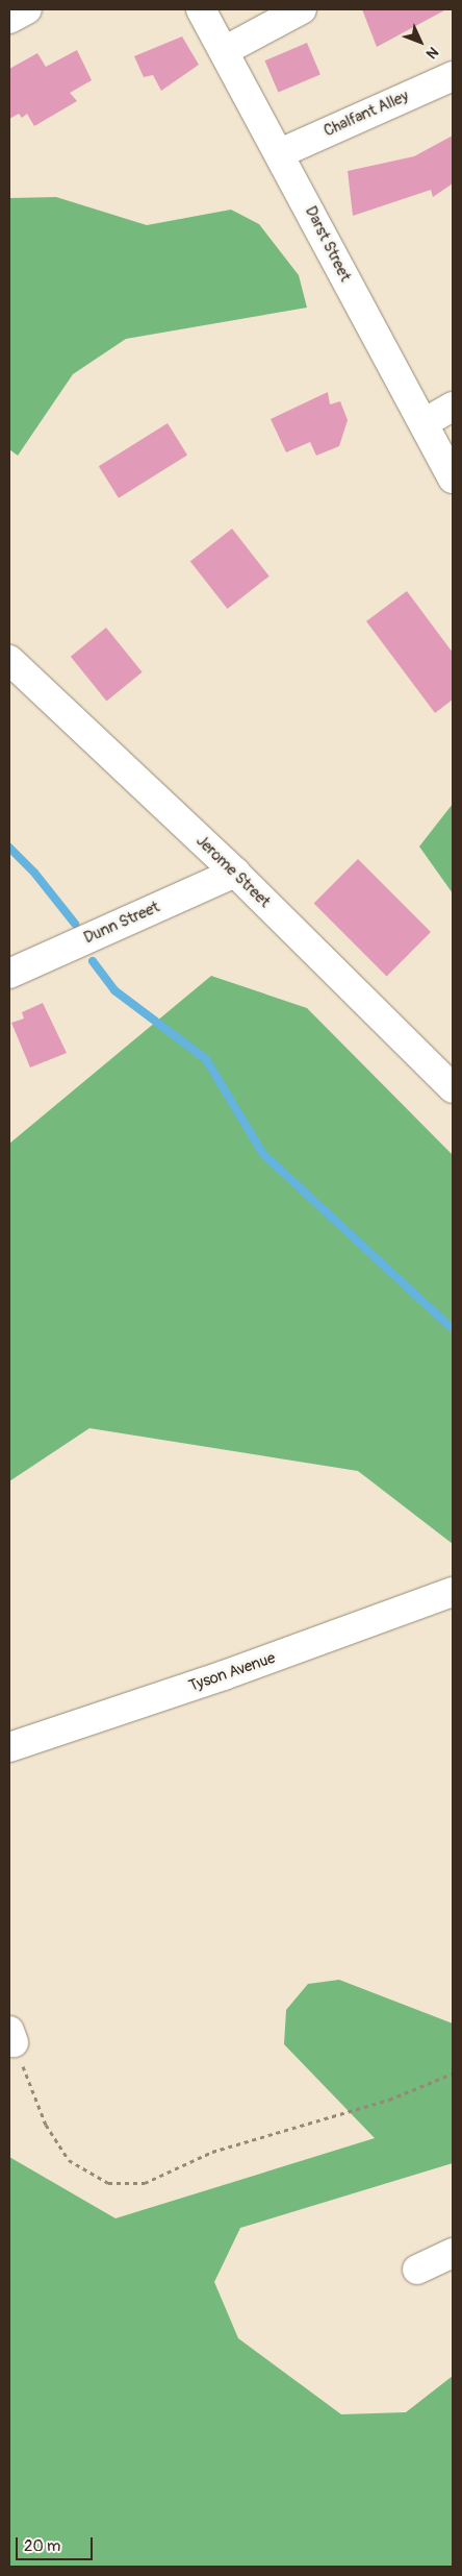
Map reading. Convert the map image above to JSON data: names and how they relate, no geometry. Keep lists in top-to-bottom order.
{
  "streets": {
    "street": [
      "Chalfant Alley",
      "Darst Street",
      "Jerome Street",
      "Dunn Street",
      "Tyson Avenue"
    ]
  },
  "crossings": [
    ["Chalfant Alley", "Darst Street"],
    ["Jerome Street", "Dunn Street"]
  ],
  "scale_bar": "20 m",
  "north": "bottom right"
}
